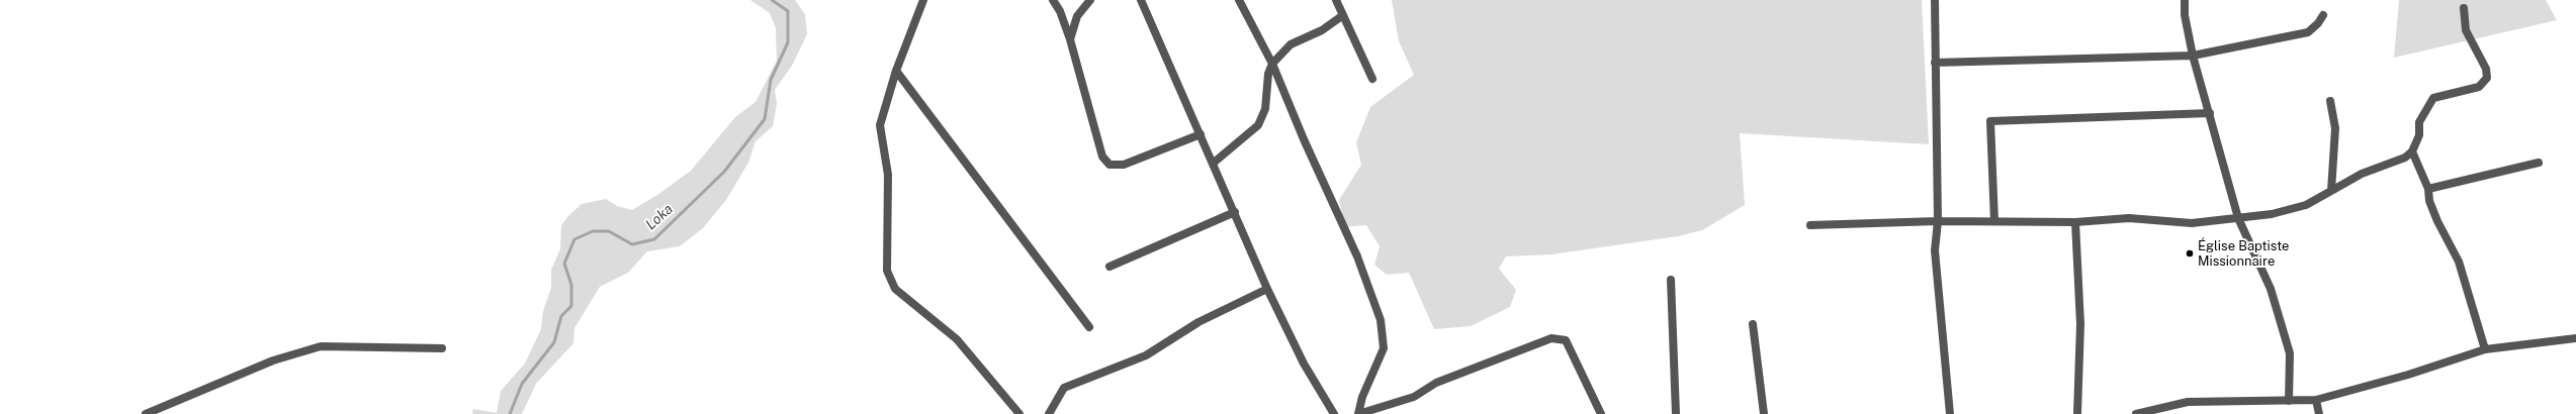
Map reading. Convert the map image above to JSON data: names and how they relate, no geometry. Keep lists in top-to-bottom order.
{
  "water": ["Loka"],
  "places": ["Église Baptiste Missionnaire"]
}
